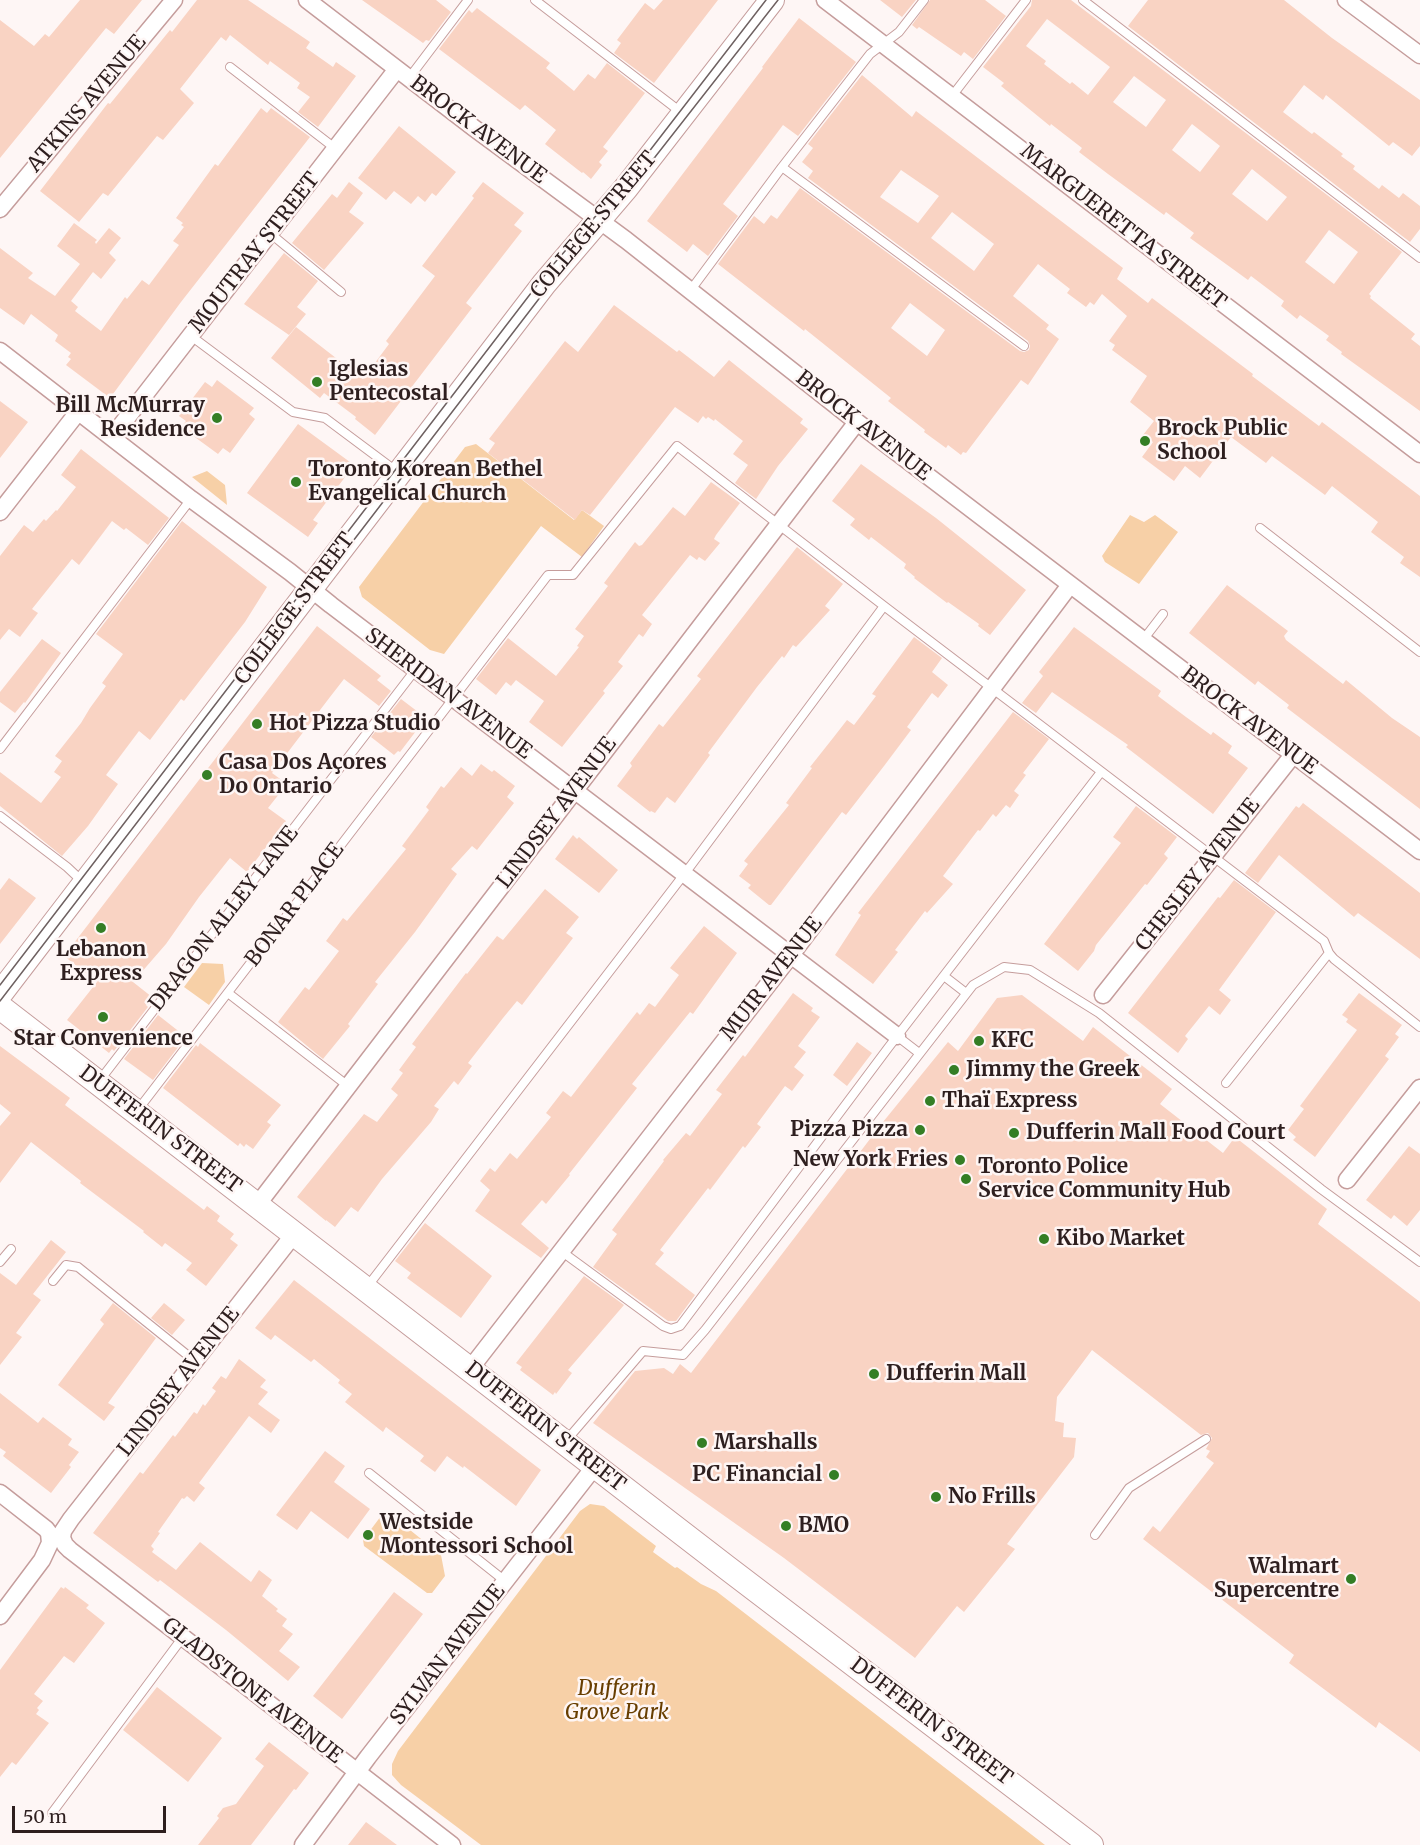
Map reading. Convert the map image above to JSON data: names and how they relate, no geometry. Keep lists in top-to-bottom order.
{
  "streets": {
    "main road": ["COLLEGE STREET", "DUFFERIN STREET"],
    "street": [
      "ATKINS AVENUE",
      "BROCK AVENUE",
      "MARGUERETTA STREET",
      "MOUTRAY STREET",
      "SHERIDAN AVENUE",
      "LINDSEY AVENUE",
      "CHESLEY AVENUE",
      "MUIR AVENUE",
      "SYLVAN AVENUE",
      "GLADSTONE AVENUE"
    ],
    "lane": ["BONAR PLACE", "DRAGON ALLEY LANE"]
  },
  "crossings": [
    ["BROCK AVENUE", "COLLEGE STREET"],
    ["BROCK AVENUE", "MOUTRAY STREET"],
    ["BROCK AVENUE", "LINDSEY AVENUE"],
    ["BROCK AVENUE", "CHESLEY AVENUE"],
    ["BROCK AVENUE", "MUIR AVENUE"],
    ["COLLEGE STREET", "SHERIDAN AVENUE"],
    ["MOUTRAY STREET", "SHERIDAN AVENUE"],
    ["SHERIDAN AVENUE", "LINDSEY AVENUE"],
    ["SHERIDAN AVENUE", "BONAR PLACE"],
    ["SHERIDAN AVENUE", "DRAGON ALLEY LANE"],
    ["SHERIDAN AVENUE", "MUIR AVENUE"],
    ["LINDSEY AVENUE", "BONAR PLACE"],
    ["LINDSEY AVENUE", "DUFFERIN STREET"],
    ["LINDSEY AVENUE", "GLADSTONE AVENUE"],
    ["BONAR PLACE", "DUFFERIN STREET"],
    ["DRAGON ALLEY LANE", "DUFFERIN STREET"],
    ["MUIR AVENUE", "DUFFERIN STREET"],
    ["DUFFERIN STREET", "SYLVAN AVENUE"],
    ["SYLVAN AVENUE", "GLADSTONE AVENUE"]
  ],
  "parks": ["Dufferin Grove Park"],
  "places": [
    "Iglesias Pentecostal",
    "Bill McMurray Residence",
    "Brock Public School",
    "Toronto Korean Bethel Evangelical Church",
    "Hot Pizza Studio",
    "Casa Dos Açores Do Ontario",
    "Lebanon Express",
    "Star Convenience",
    "KFC",
    "Jimmy the Greek",
    "Thaï Express",
    "Pizza Pizza",
    "Dufferin Mall Food Court",
    "New York Fries",
    "Toronto Police Service Community Hub",
    "Kibo Market",
    "Dufferin Mall",
    "Marshalls",
    "PC Financial",
    "No Frills",
    "BMO",
    "Westside Montessori School",
    "Walmart Supercentre"
  ],
  "scale_bar": "50 m"
}
